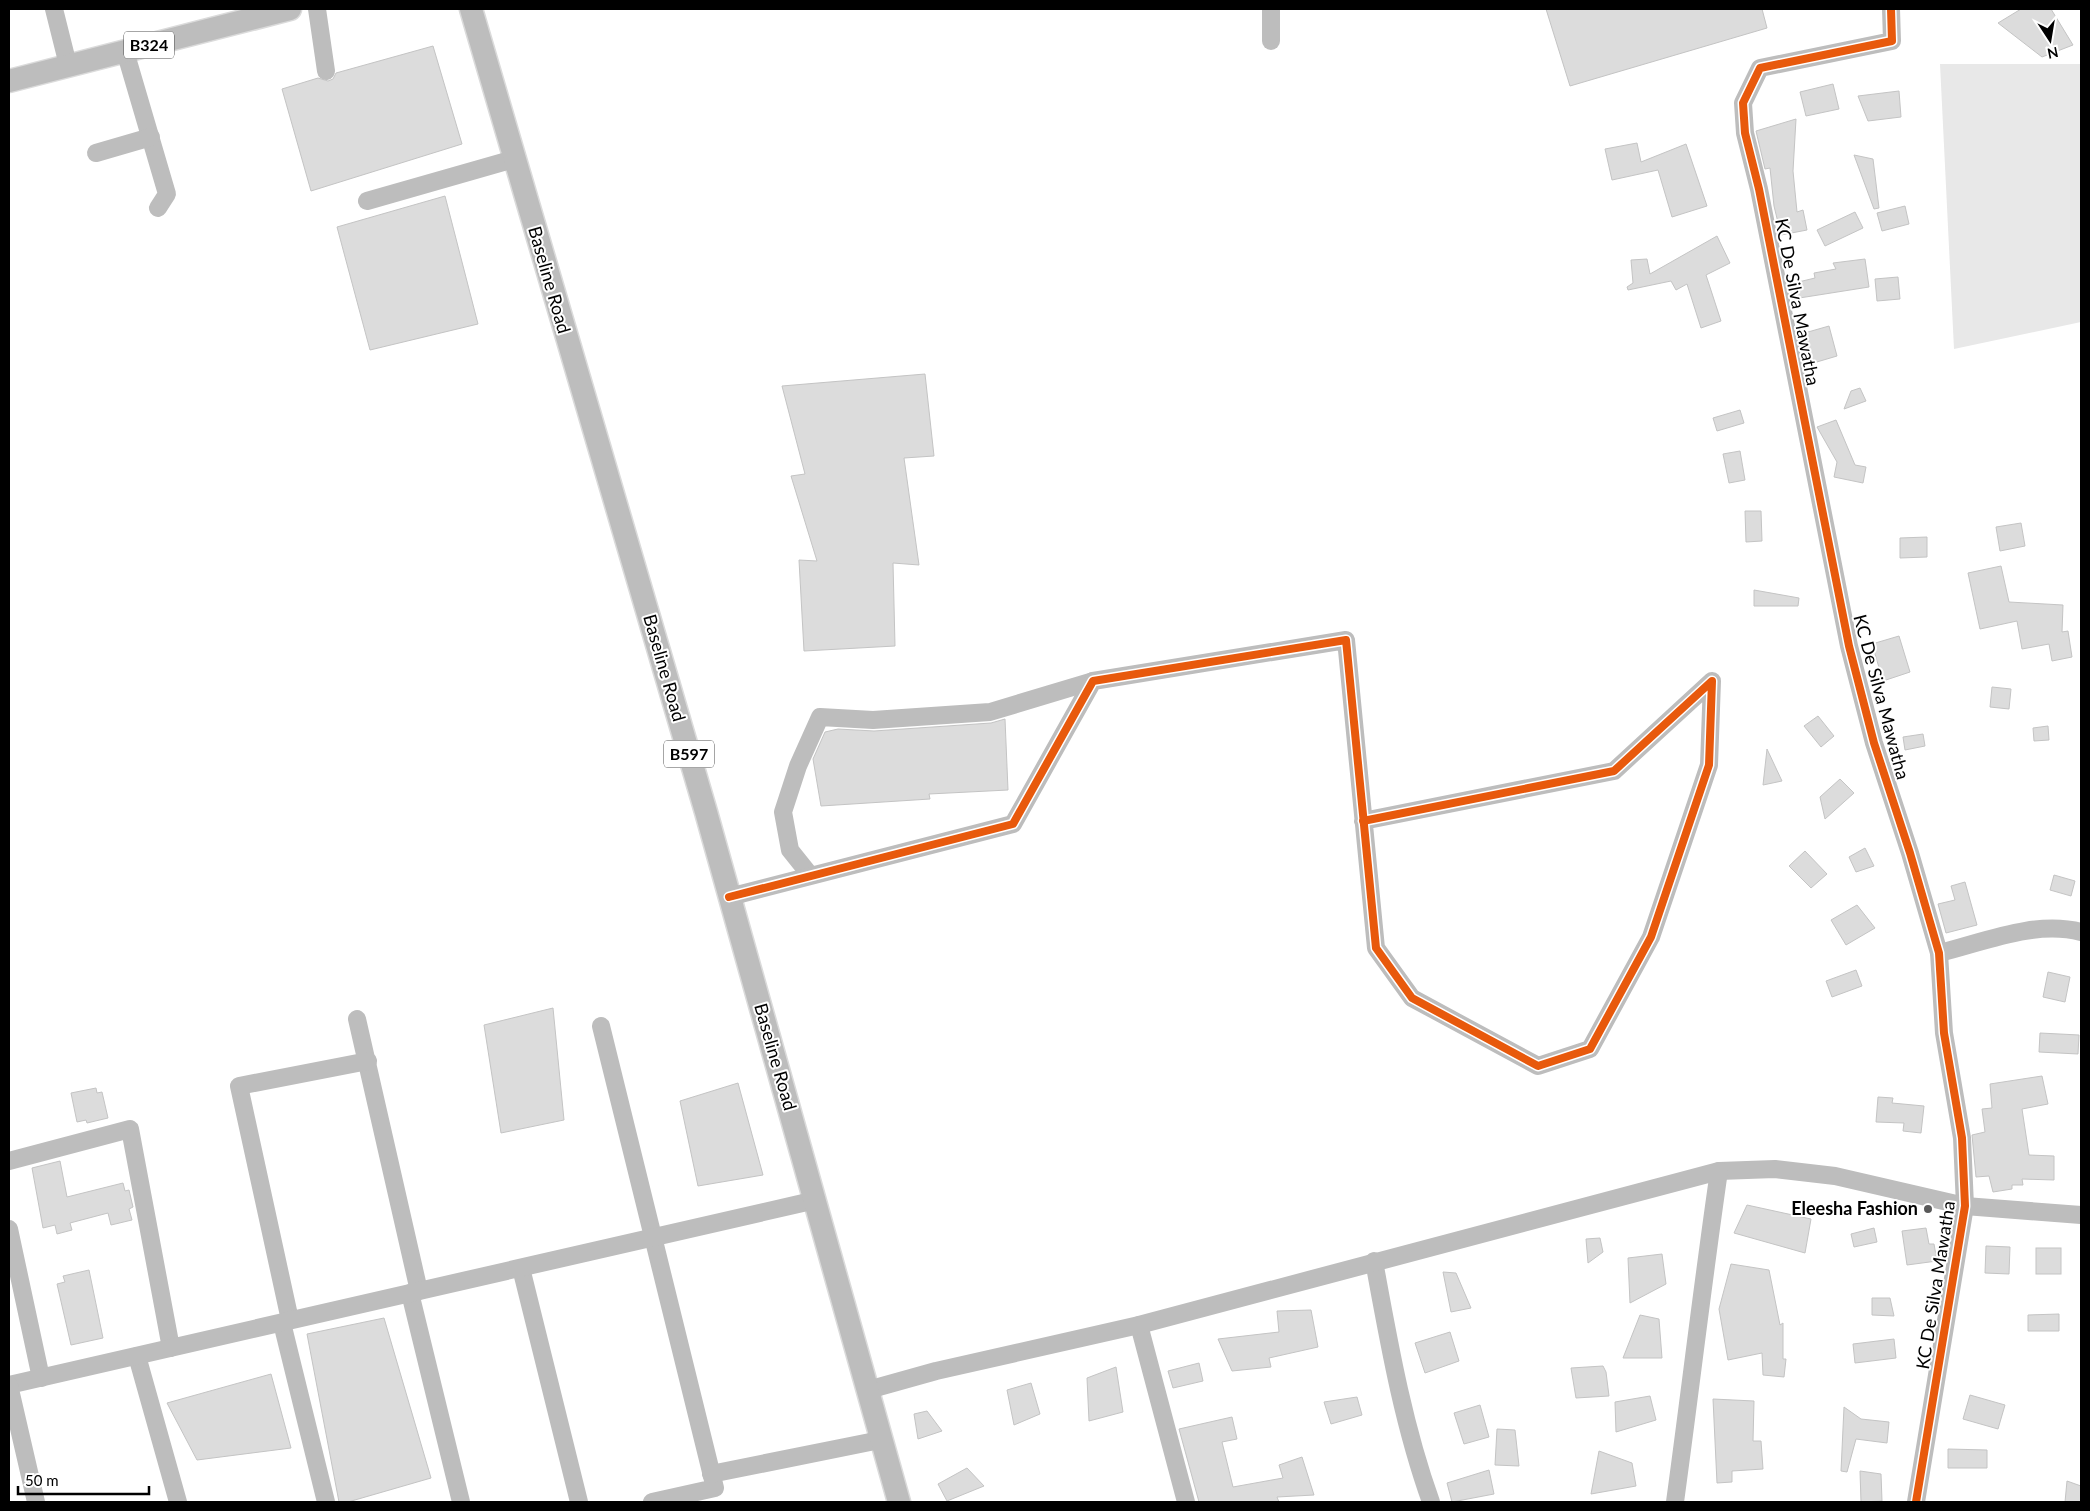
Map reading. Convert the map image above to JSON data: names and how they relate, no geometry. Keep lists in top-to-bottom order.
{
  "streets": {
    "main road": ["B324", "Baseline Road", "B597"],
    "street": ["KC De Silva Mawatha"]
  },
  "places": ["Eleesha Fashion"],
  "scale_bar": "50 m",
  "north": "bottom"
}
